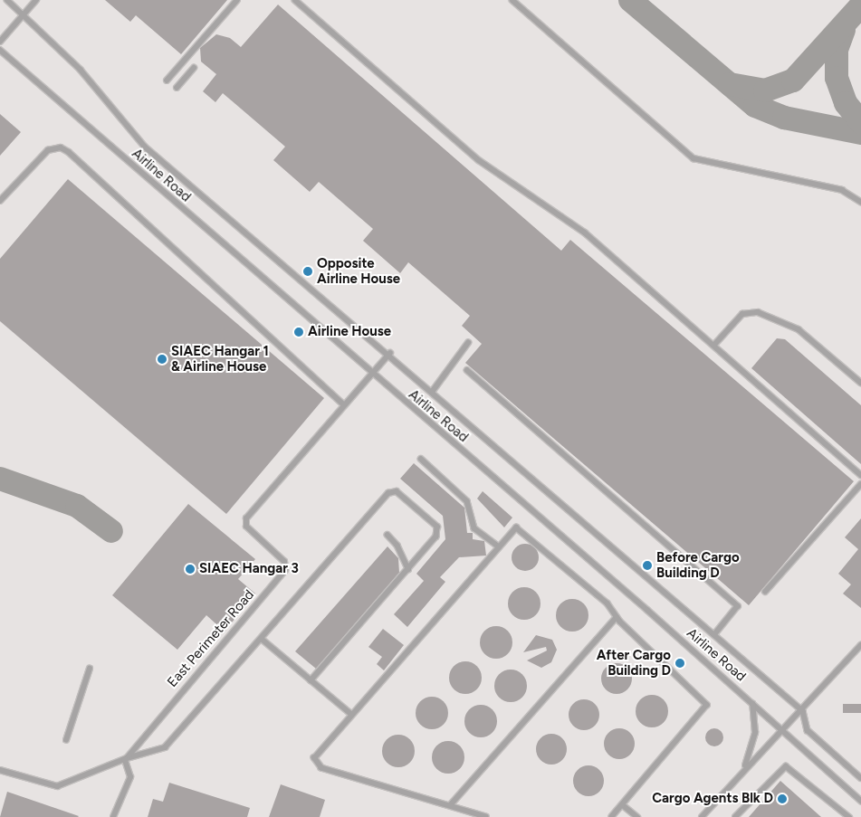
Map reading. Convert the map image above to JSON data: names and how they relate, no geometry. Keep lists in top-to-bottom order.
{
  "streets": {
    "lane": ["Airline Road", "East Perimeter Road"]
  },
  "crossings": [
    ["Airline Road", "East Perimeter Road"]
  ],
  "places": [
    "Opposite Airline House",
    "Airline House",
    "SIAEC Hangar 1 & Airline House",
    "Before Cargo Building D",
    "SIAEC Hangar 3",
    "After Cargo Building D",
    "Cargo Agents Blk D"
  ]
}
